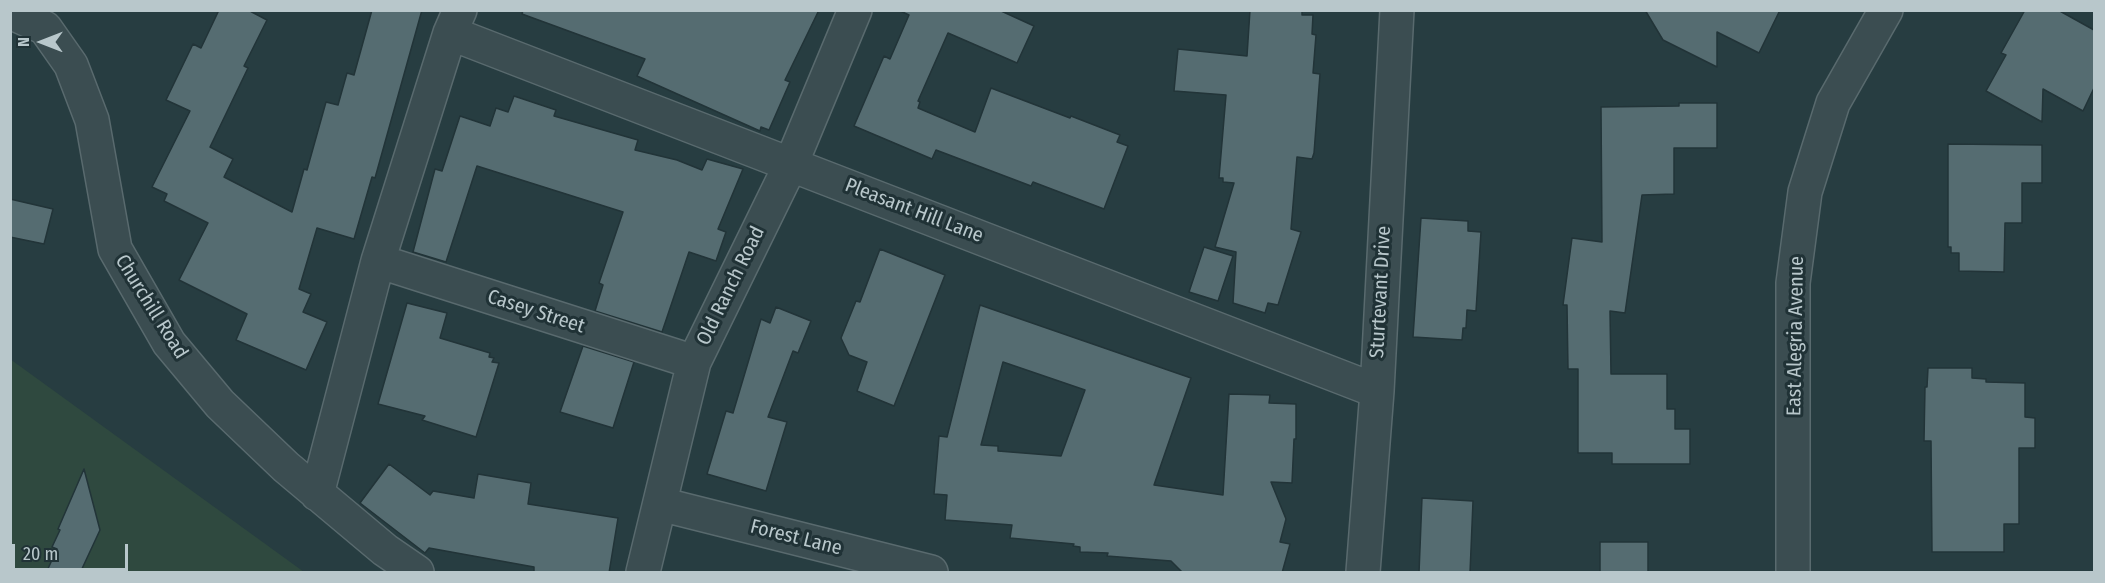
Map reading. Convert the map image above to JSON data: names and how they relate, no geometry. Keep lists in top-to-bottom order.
{
  "streets": {
    "street": [
      "Pleasant Hill Lane",
      "Old Ranch Road",
      "Sturtevant Drive",
      "Churchill Road",
      "Casey Street",
      "East Alegria Avenue",
      "Forest Lane"
    ]
  },
  "crossings": [
    ["Pleasant Hill Lane", "Old Ranch Road"],
    ["Pleasant Hill Lane", "Sturtevant Drive"],
    ["Old Ranch Road", "Casey Street"],
    ["Old Ranch Road", "Forest Lane"]
  ],
  "scale_bar": "20 m",
  "north": "left"
}
